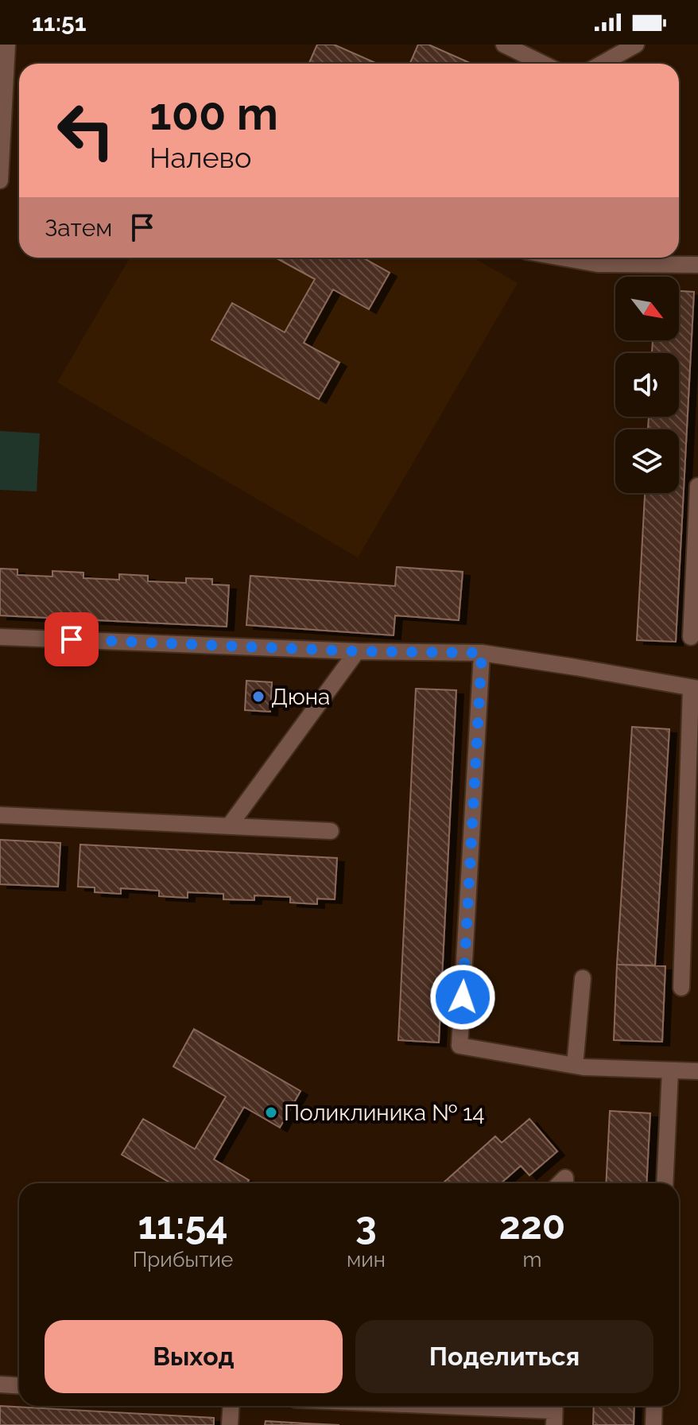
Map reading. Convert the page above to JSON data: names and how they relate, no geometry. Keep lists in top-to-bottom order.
{
  "places": ["Дюна", "Поликлиника № 14"],
  "north": "bottom right",
  "page": {
    "status": "11:51",
    "turn": ["100 m", "Налево"],
    "then": "Затем",
    "eta": [
      "11:54",
      "Прибытие",
      "3",
      "мин",
      "220",
      "m"
    ],
    "buttons": ["Выход", "Поделиться"]
  }
}
